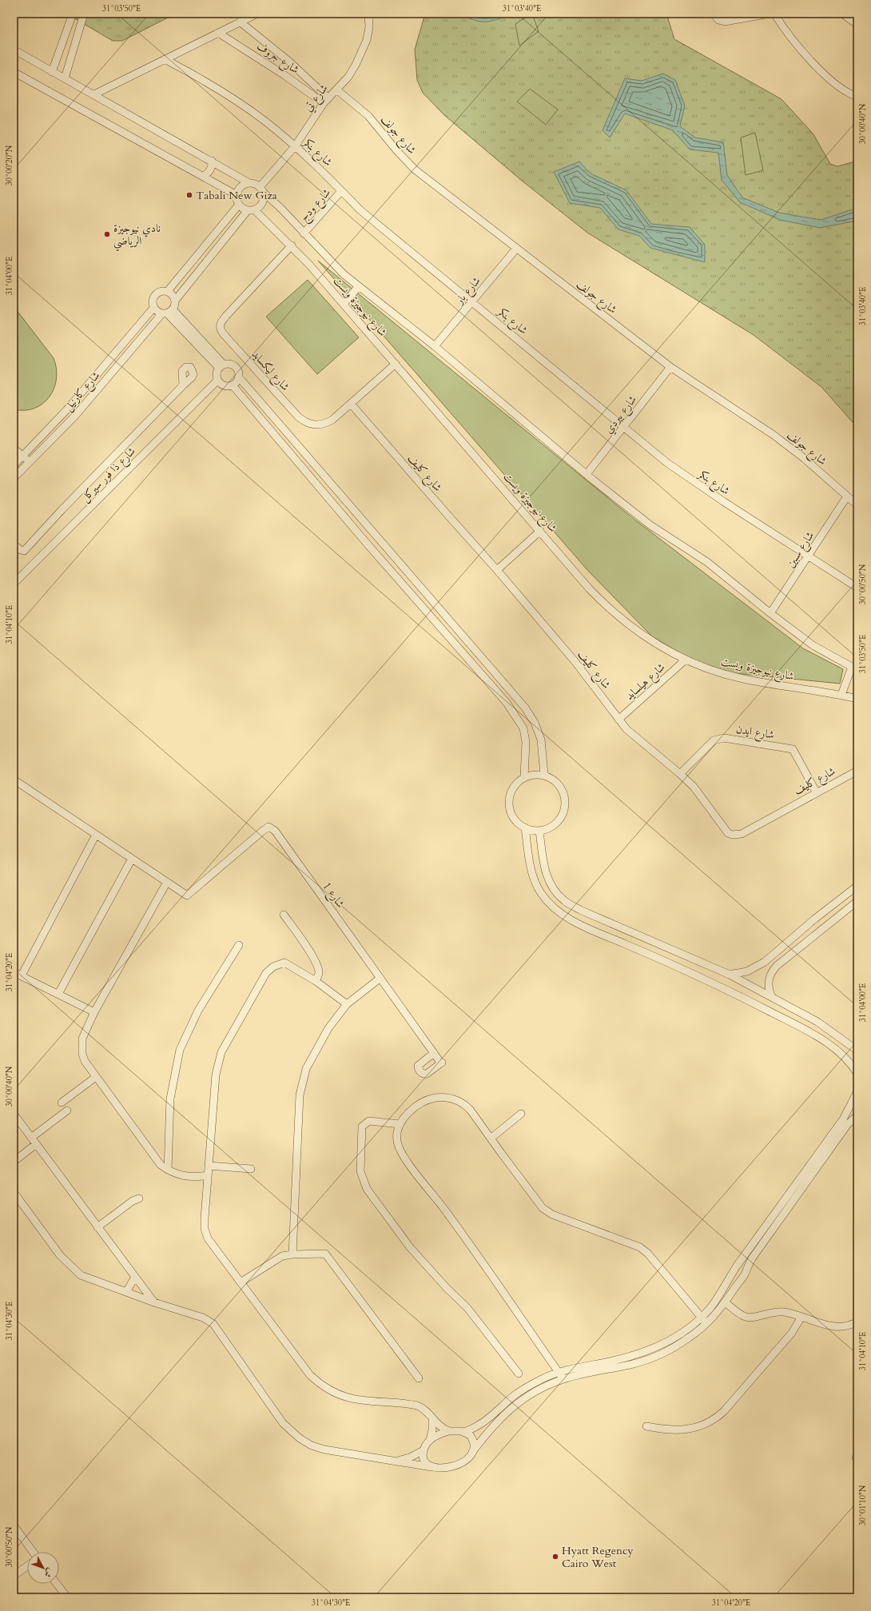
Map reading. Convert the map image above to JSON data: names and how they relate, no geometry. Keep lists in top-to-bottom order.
{
  "streets": {
    "street": [
      "شارع جروف",
      "شارع تي",
      "شارع جولف",
      "شارع بنكر",
      "شارع ودج",
      "شارع بار",
      "شارع نيوجيزة ويست",
      "شارع ليكسايد",
      "شارع كارنيل",
      "شارع بيردي",
      "شارع كليف",
      "شارع ذا فور سيركل",
      "شارع سبين",
      "شارع هيلسايد",
      "شارع ايدن",
      "شارع 1"
    ]
  },
  "crossings": [
    ["شارع جروف", "شارع تي"],
    ["شارع تي", "شارع جولف"],
    ["شارع تي", "شارع بنكر"],
    ["شارع تي", "شارع نيوجيزة ويست"],
    ["شارع جولف", "شارع بار"],
    ["شارع جولف", "شارع بيردي"],
    ["شارع جولف", "شارع سبين"],
    ["شارع بنكر", "شارع ودج"],
    ["شارع بنكر", "شارع بار"],
    ["شارع بنكر", "شارع بيردي"],
    ["شارع بنكر", "شارع سبين"],
    ["شارع ودج", "شارع نيوجيزة ويست"],
    ["شارع بار", "شارع نيوجيزة ويست"],
    ["شارع نيوجيزة ويست", "شارع ليكسايد"],
    ["شارع نيوجيزة ويست", "شارع بيردي"],
    ["شارع نيوجيزة ويست", "شارع سبين"],
    ["شارع نيوجيزة ويست", "شارع هيلسايد"],
    ["شارع ليكسايد", "شارع كليف"],
    ["شارع كليف", "شارع هيلسايد"],
    ["شارع كليف", "شارع ايدن"]
  ],
  "places": ["Tabali New Giza", "نادي نيوجيزة الرياضي", "Hyatt Regency Cairo West"],
  "north": "bottom right",
  "coordinates": [
    "31°03'50\"E",
    "31°03'40\"E",
    "30°00'40\"N",
    "30°00'20\"N",
    "31°04'00\"E",
    "30°00'50\"N",
    "31°04'10\"E",
    "31°04'20\"E",
    "31°04'30\"E",
    "30°01'10\"N"
  ]
}
